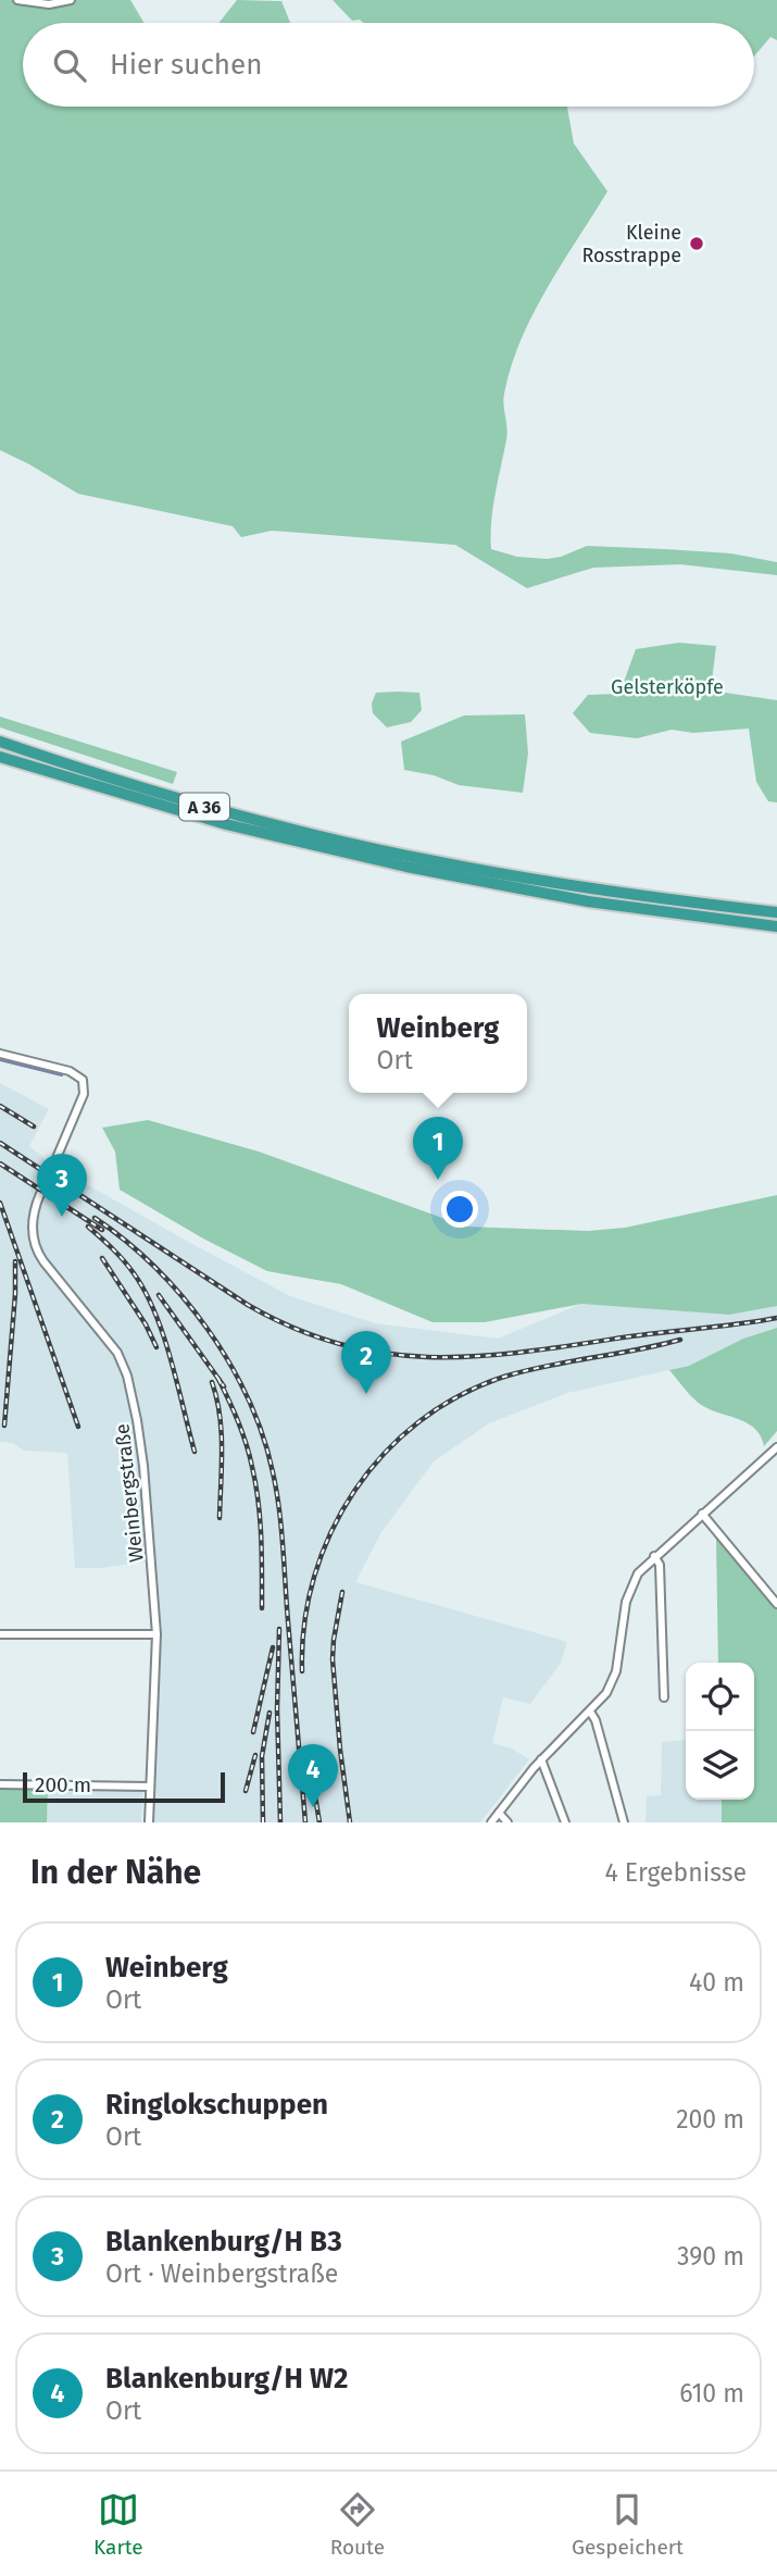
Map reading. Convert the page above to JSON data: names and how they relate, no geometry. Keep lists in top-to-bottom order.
{
  "streets": {
    "highway": ["A 36"],
    "street": ["Weinbergstraße"]
  },
  "parks": ["Gelsterköpfe"],
  "places": ["Kleine Rosstrappe"],
  "scale_bar": "200 m",
  "page": {
    "search": "Hier suchen",
    "popup": ["Weinberg", "Ort"],
    "pins": [
      "1",
      "3",
      "2",
      "4"
    ],
    "scale": "200 m",
    "heading": ["In der Nähe", "4 Ergebnisse"],
    "list": [
      {
        "mark": "1",
        "name": "Weinberg",
        "note": "Ort",
        "value": "40 m"
      },
      {
        "mark": "2",
        "name": "Ringlokschuppen",
        "note": "Ort",
        "value": "200 m"
      },
      {
        "mark": "3",
        "name": "Blankenburg/H B3",
        "note": "Ort · Weinbergstraße",
        "value": "390 m"
      },
      {
        "mark": "4",
        "name": "Blankenburg/H W2",
        "note": "Ort",
        "value": "610 m"
      }
    ],
    "nav": ["Karte", "Route", "Gespeichert"]
  }
}
